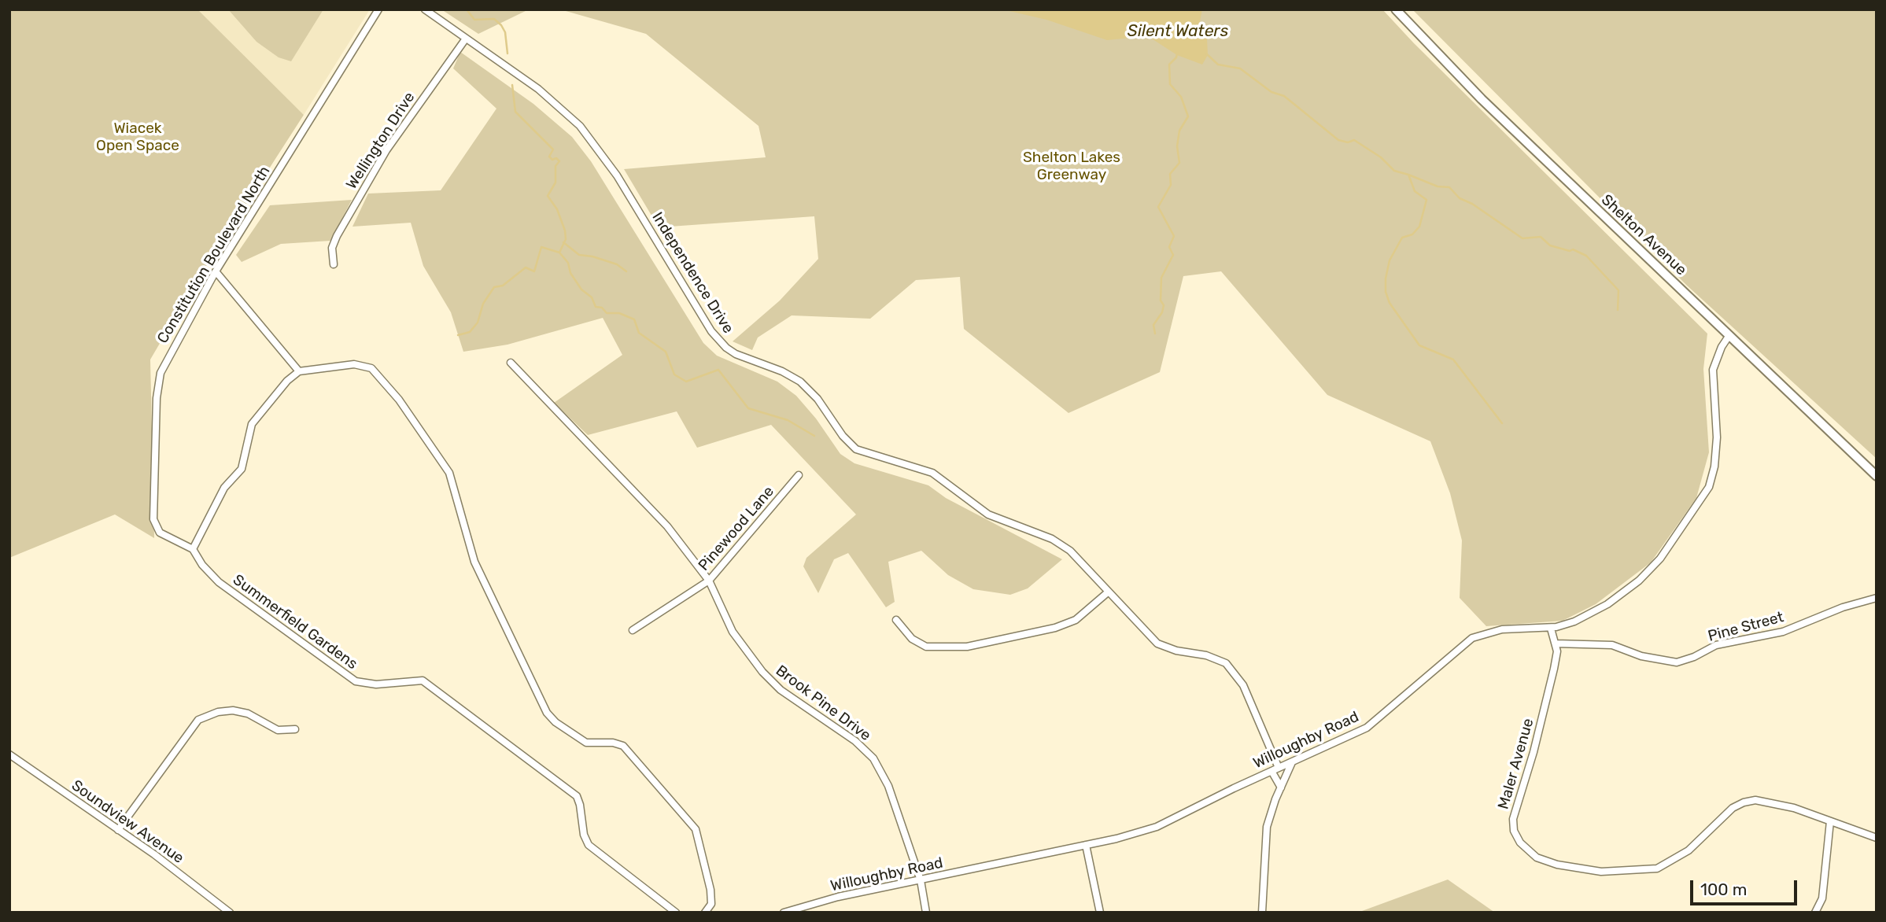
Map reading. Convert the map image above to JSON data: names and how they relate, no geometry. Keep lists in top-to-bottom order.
{
  "streets": {
    "main road": ["Shelton Avenue"],
    "street": [
      "Wellington Drive",
      "Constitution Boulevard North",
      "Independence Drive",
      "Pinewood Lane",
      "Summerfield Gardens",
      "Pine Street",
      "Brook Pine Drive",
      "Willoughby Road",
      "Maler Avenue",
      "Soundview Avenue"
    ]
  },
  "crossings": [
    ["Wellington Drive", "Independence Drive"],
    ["Shelton Avenue", "Willoughby Road"],
    ["Constitution Boulevard North", "Summerfield Gardens"],
    ["Independence Drive", "Willoughby Road"],
    ["Pinewood Lane", "Brook Pine Drive"],
    ["Pine Street", "Maler Avenue"],
    ["Brook Pine Drive", "Willoughby Road"],
    ["Willoughby Road", "Maler Avenue"]
  ],
  "water": ["Silent Waters"],
  "parks": ["Wiacek Open Space", "Shelton Lakes Greenway"],
  "scale_bar": "100 m"
}
